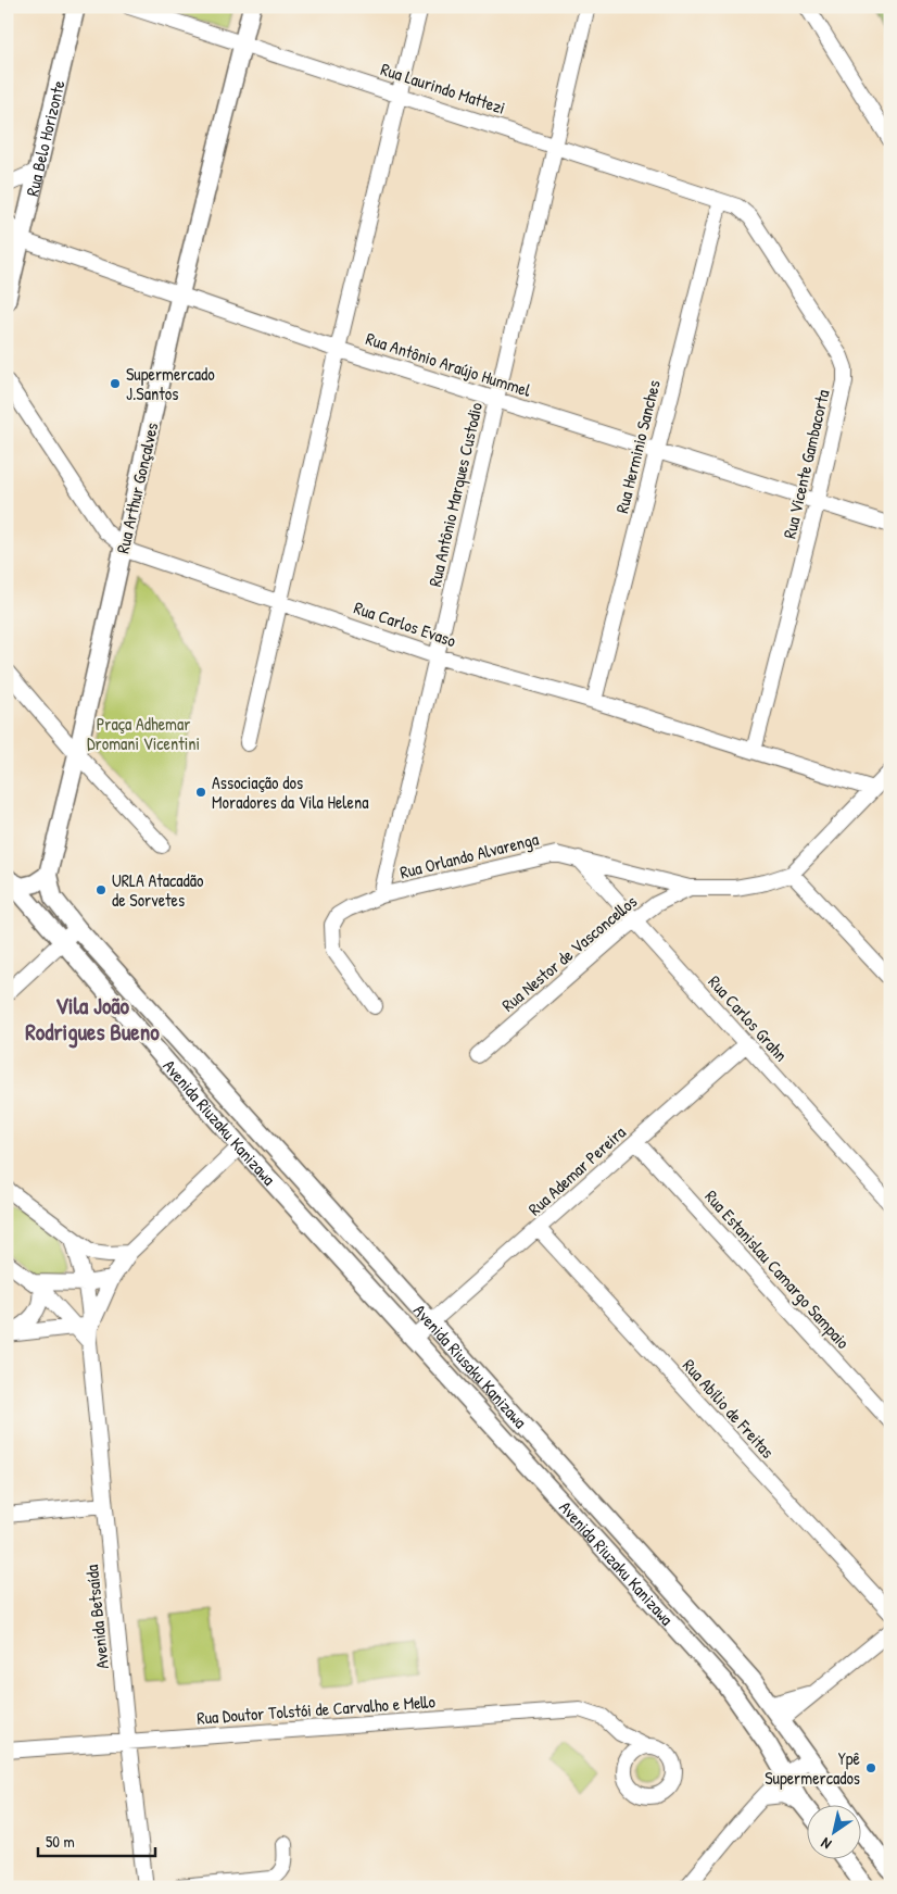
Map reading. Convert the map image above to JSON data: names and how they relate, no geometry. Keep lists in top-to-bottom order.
{
  "streets": {
    "street": [
      "Rua Laurindo Mattezi",
      "Rua Belo Horizonte",
      "Rua Antônio Araújo Hummel",
      "Rua Herminio Sanches",
      "Rua Vicente Gambacorta",
      "Rua Arthur Gonçalves",
      "Rua Antônio Marques Custodio",
      "Rua Carlos Evaso",
      "Rua Orlando Alvarenga",
      "Rua Nestor de Vasconcellos",
      "Rua Carlos Grahn",
      "Avenida Riuzaku Kanizawa",
      "Rua Ademar Pereira",
      "Rua Estanislau Camargo Sampaio",
      "Avenida Riusaku Kanizawa",
      "Rua Abílio de Freitas",
      "Avenida Betsaída",
      "Rua Doutor Tolstói de Carvalho e Mello"
    ]
  },
  "crossings": [
    ["Rua Laurindo Mattezi", "Rua Herminio Sanches"],
    ["Rua Laurindo Mattezi", "Rua Vicente Gambacorta"],
    ["Rua Laurindo Mattezi", "Rua Arthur Gonçalves"],
    ["Rua Laurindo Mattezi", "Rua Antônio Marques Custodio"],
    ["Rua Belo Horizonte", "Rua Antônio Araújo Hummel"],
    ["Rua Antônio Araújo Hummel", "Rua Herminio Sanches"],
    ["Rua Antônio Araújo Hummel", "Rua Vicente Gambacorta"],
    ["Rua Antônio Araújo Hummel", "Rua Arthur Gonçalves"],
    ["Rua Antônio Araújo Hummel", "Rua Antônio Marques Custodio"],
    ["Rua Herminio Sanches", "Rua Carlos Evaso"],
    ["Rua Vicente Gambacorta", "Rua Carlos Evaso"],
    ["Rua Arthur Gonçalves", "Rua Carlos Evaso"],
    ["Rua Antônio Marques Custodio", "Rua Carlos Evaso"],
    ["Rua Antônio Marques Custodio", "Rua Orlando Alvarenga"],
    ["Rua Carlos Evaso", "Rua Orlando Alvarenga"],
    ["Rua Orlando Alvarenga", "Rua Nestor de Vasconcellos"],
    ["Rua Orlando Alvarenga", "Rua Carlos Grahn"],
    ["Rua Nestor de Vasconcellos", "Rua Carlos Grahn"],
    ["Rua Carlos Grahn", "Rua Ademar Pereira"],
    ["Rua Ademar Pereira", "Rua Estanislau Camargo Sampaio"],
    ["Rua Ademar Pereira", "Avenida Riusaku Kanizawa"],
    ["Rua Ademar Pereira", "Rua Abílio de Freitas"],
    ["Avenida Betsaída", "Rua Doutor Tolstói de Carvalho e Mello"]
  ],
  "districts": ["Vila João Rodrigues Bueno"],
  "parks": ["Praça Adhemar Dromani Vicentini"],
  "places": [
    "Supermercado J.Santos",
    "Associação dos Moradores da Vila Helena",
    "URLA Atacadão de Sorvetes",
    "Ypê Supermercados"
  ],
  "scale_bar": "50 m",
  "north": "bottom left"
}
